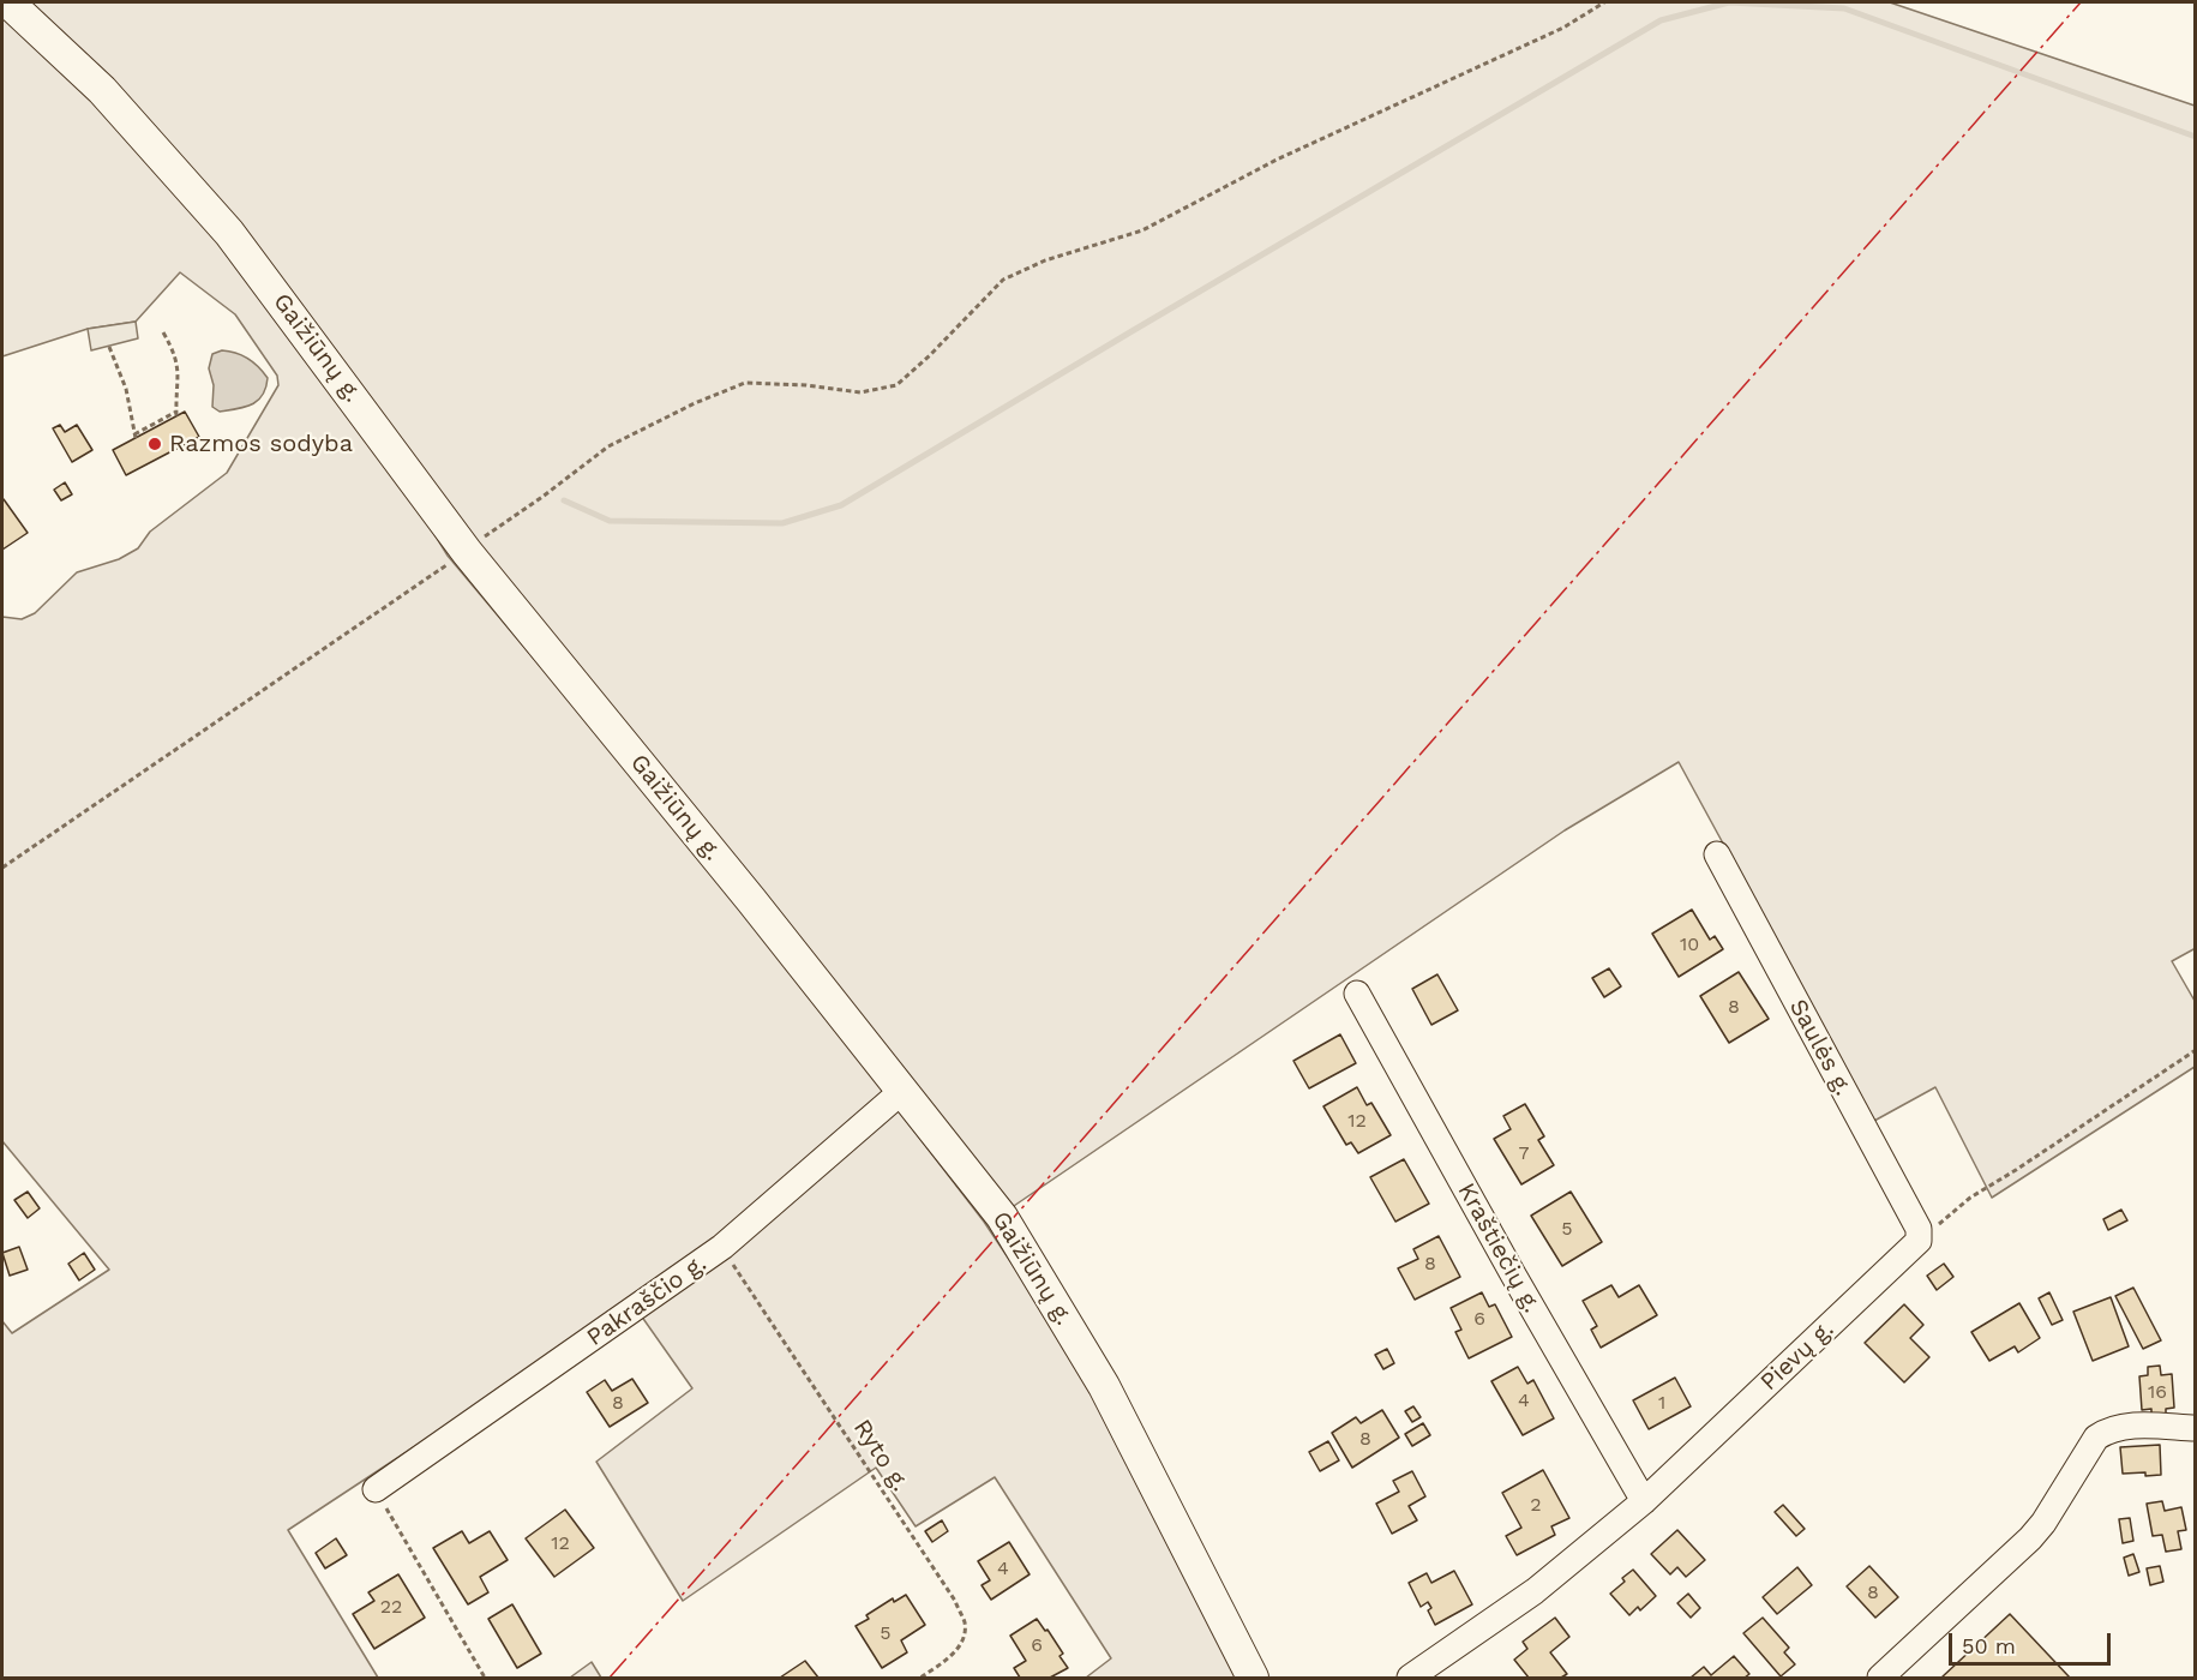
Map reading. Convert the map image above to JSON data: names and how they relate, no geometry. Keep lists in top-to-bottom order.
{
  "streets": {
    "main road": ["Gaižiūnų g."],
    "street": [
      "Saulės g.",
      "Kraštiečių g.",
      "Pakraščio g.",
      "Pievų g."
    ],
    "path": ["Ryto g."]
  },
  "crossings": [
    ["Gaižiūnų g.", "Pakraščio g."],
    ["Saulės g.", "Pievų g."],
    ["Kraštiečių g.", "Pievų g."],
    ["Pakraščio g.", "Ryto g."]
  ],
  "places": ["Razmos sodyba"],
  "house_numbers": [
    "10",
    "8",
    "12",
    "7",
    "5",
    "8",
    "6",
    "16",
    "4",
    "8",
    "1",
    "8",
    "2",
    "12",
    "4",
    "8",
    "22",
    "5",
    "6"
  ],
  "scale_bar": "50 m"
}
